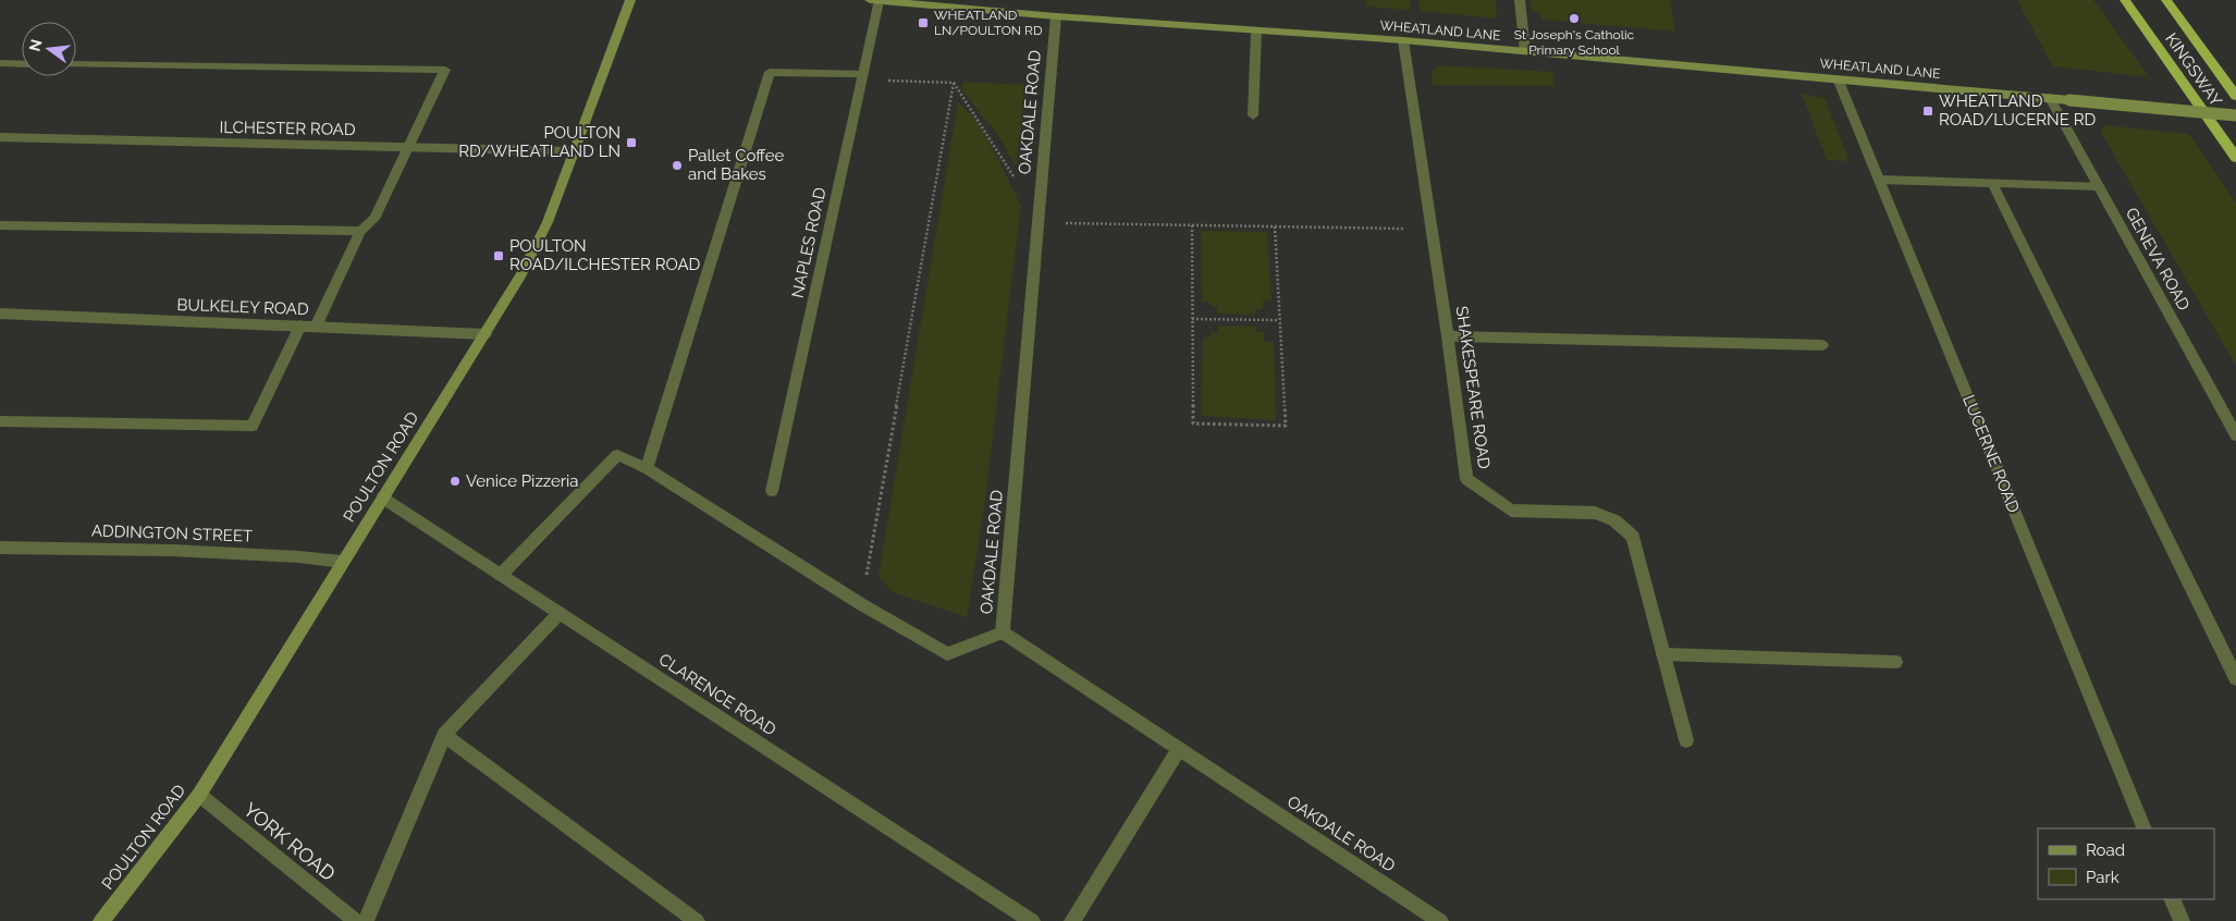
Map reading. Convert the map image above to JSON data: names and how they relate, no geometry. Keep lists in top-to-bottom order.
{
  "streets": {
    "highway": ["KINGSWAY"],
    "main road": ["WHEATLAND LANE", "POULTON ROAD"],
    "street": [
      "OAKDALE ROAD",
      "ILCHESTER ROAD",
      "NAPLES ROAD",
      "GENEVA ROAD",
      "BULKELEY ROAD",
      "SHAKESPEARE ROAD",
      "LUCERNE ROAD",
      "ADDINGTON STREET",
      "CLARENCE ROAD",
      "YORK ROAD"
    ]
  },
  "crossings": [
    ["WHEATLAND LANE", "OAKDALE ROAD"],
    ["WHEATLAND LANE", "NAPLES ROAD"],
    ["WHEATLAND LANE", "GENEVA ROAD"],
    ["WHEATLAND LANE", "SHAKESPEARE ROAD"],
    ["WHEATLAND LANE", "LUCERNE ROAD"],
    ["ILCHESTER ROAD", "POULTON ROAD"],
    ["BULKELEY ROAD", "POULTON ROAD"],
    ["POULTON ROAD", "ADDINGTON STREET"],
    ["POULTON ROAD", "CLARENCE ROAD"],
    ["POULTON ROAD", "YORK ROAD"]
  ],
  "places": {
    "other": ["St Joseph's Catholic Primary School", "Pallet Coffee and Bakes", "Venice Pizzeria"],
    "transit": [
      "WHEATLAND LN/POULTON RD",
      "WHEATLAND ROAD/LUCERNE RD",
      "POULTON RD/WHEATLAND LN",
      "POULTON ROAD/ILCHESTER ROAD"
    ]
  },
  "legend": ["Road", "Park"],
  "north": "left"
}
